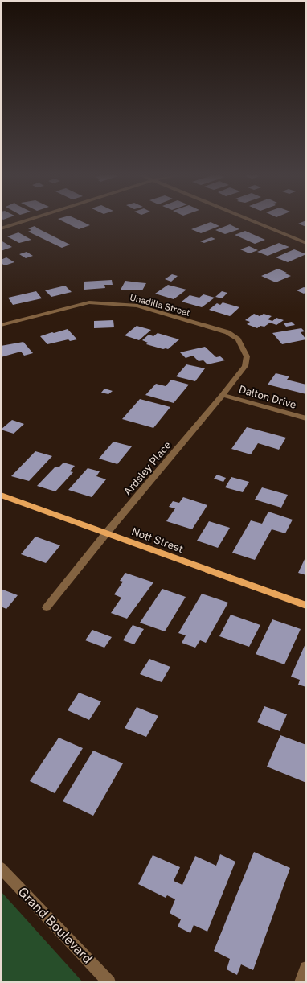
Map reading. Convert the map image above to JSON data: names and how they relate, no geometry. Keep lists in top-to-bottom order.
{
  "streets": {
    "main road": ["Nott Street"],
    "street": [
      "Unadilla Street",
      "Dalton Drive",
      "Ardsley Place",
      "Grand Boulevard"
    ]
  },
  "crossings": [
    ["Unadilla Street", "Ardsley Place"],
    ["Dalton Drive", "Ardsley Place"],
    ["Ardsley Place", "Nott Street"]
  ]
}
